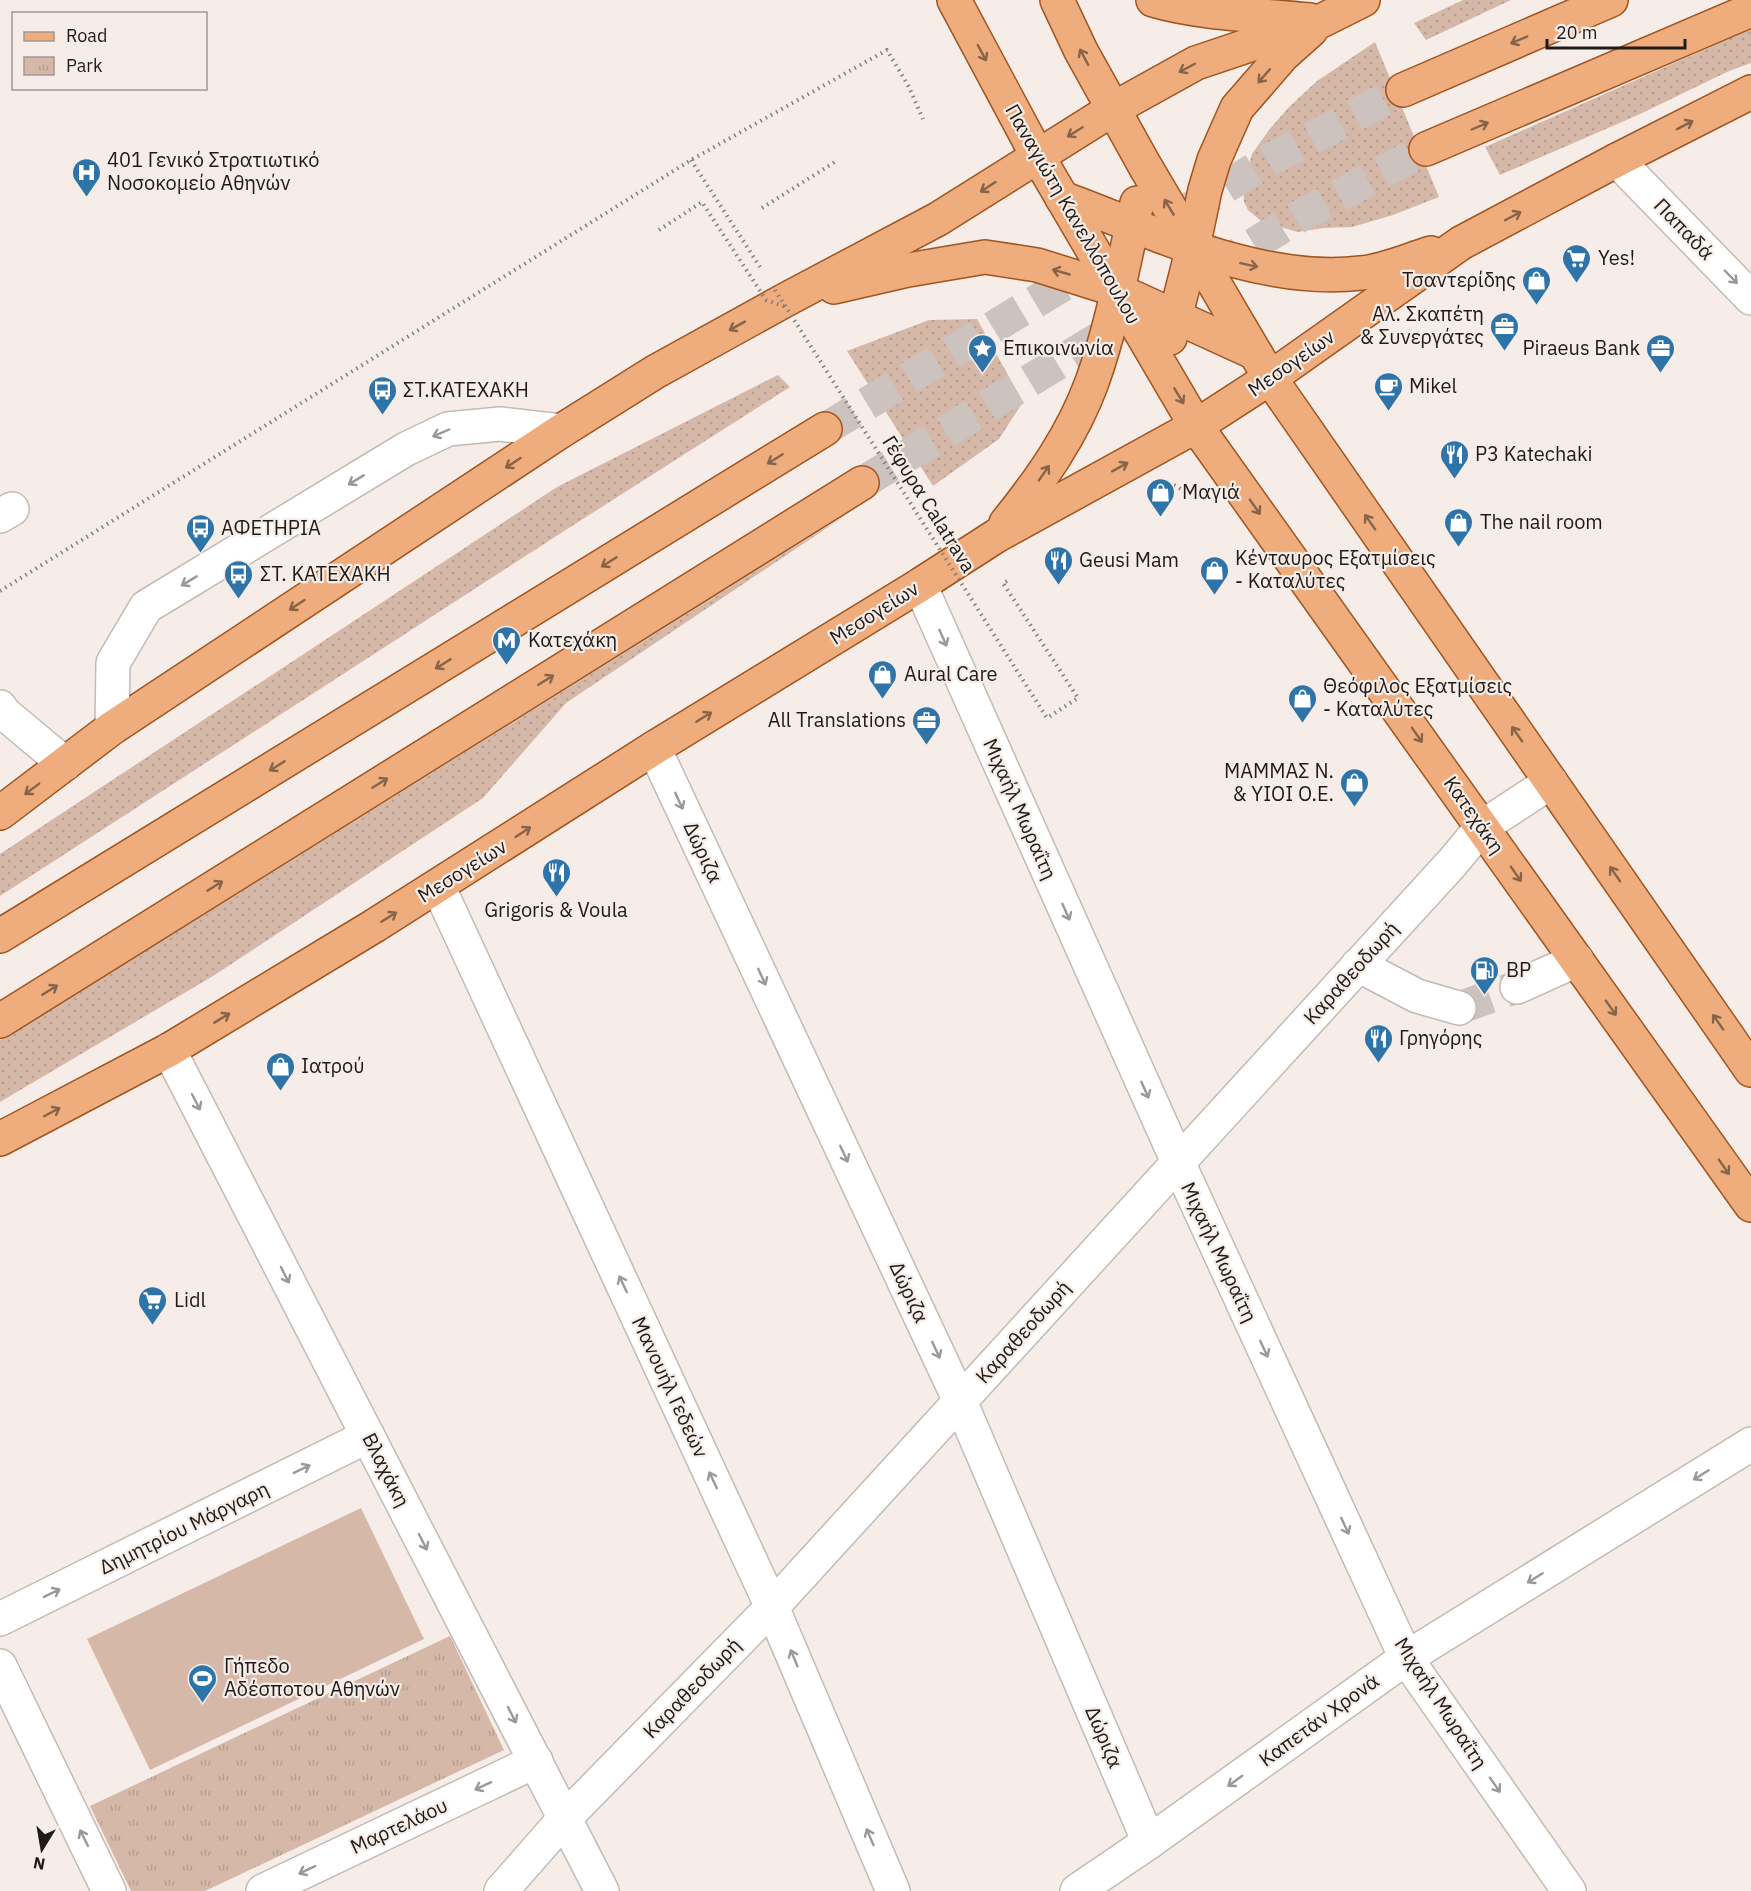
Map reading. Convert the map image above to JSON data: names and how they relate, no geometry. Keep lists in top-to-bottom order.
{
  "streets": {
    "main road": ["Παναγιώτη Κανελλόπουλου", "Μεσογείων", "Κατεχάκη"],
    "street": [
      "Παπαδά",
      "Μιχαήλ Μωραΐτη",
      "Δώριζα",
      "Καραθεοδωρή",
      "Μανουήλ Γεδεών",
      "Βλαχάκη",
      "Δημητρίου Μάργαρη",
      "Καπετάν Χρονά",
      "Μαρτελάου"
    ],
    "path": ["Γέφυρα Calatrava"]
  },
  "crossings": [
    ["Παναγιώτη Κανελλόπουλου", "Μεσογείων"],
    ["Παναγιώτη Κανελλόπουλου", "Κατεχάκη"],
    ["Παπαδά", "Μεσογείων"],
    ["Μεσογείων", "Μιχαήλ Μωραΐτη"],
    ["Μεσογείων", "Κατεχάκη"],
    ["Μεσογείων", "Δώριζα"],
    ["Μεσογείων", "Μανουήλ Γεδεών"],
    ["Μεσογείων", "Βλαχάκη"],
    ["Μιχαήλ Μωραΐτη", "Καραθεοδωρή"],
    ["Μιχαήλ Μωραΐτη", "Καπετάν Χρονά"],
    ["Κατεχάκη", "Καραθεοδωρή"],
    ["Δώριζα", "Καραθεοδωρή"],
    ["Δώριζα", "Καπετάν Χρονά"],
    ["Καραθεοδωρή", "Μανουήλ Γεδεών"],
    ["Καραθεοδωρή", "Βλαχάκη"],
    ["Βλαχάκη", "Δημητρίου Μάργαρη"],
    ["Βλαχάκη", "Μαρτελάου"]
  ],
  "one_way": [
    "Παπαδά",
    "Μιχαήλ Μωραΐτη",
    "Δώριζα",
    "Μανουήλ Γεδεών",
    "Βλαχάκη",
    "Δημητρίου Μάργαρη",
    "Καπετάν Χρονά",
    "Μαρτελάου"
  ],
  "places": {
    "hospital": ["401 Γενικό Στρατιωτικό Νοσοκομείο Αθηνών"],
    "supermarket": ["Yes!", "Lidl"],
    "shop": [
      "Τσαντερίδης",
      "Μαγιά",
      "The nail room",
      "Κένταυρος Εξατμίσεις - Καταλύτες",
      "Aural Care",
      "Θεόφιλος Εξατμίσεις - Καταλύτες",
      "ΜΑΜΜΑΣ Ν. & ΥΙΟΙ Ο.Ε.",
      "Ιατρού"
    ],
    "office": ["Αλ. Σκαπέτη & Συνεργάτες", "Piraeus Bank", "All Translations"],
    "place": ["Επικοινωνία"],
    "cafe": ["Mikel"],
    "bus stop": ["ΣΤ.ΚΑΤΕΧΑΚΗ", "ΑΦΕΤΗΡΙΑ", "ΣΤ. ΚΑΤΕΧΑΚΗ"],
    "restaurant": [
      "P3 Katechaki",
      "Geusi Mam",
      "Grigoris & Voula",
      "Γρηγόρης"
    ],
    "metro station": ["Κατεχάκη"],
    "fuel station": ["BP"],
    "sports": ["Γήπεδο Αδέσποτου Αθηνών"]
  },
  "legend": ["Road", "Park"],
  "scale_bar": "20 m",
  "north": "bottom"
}
